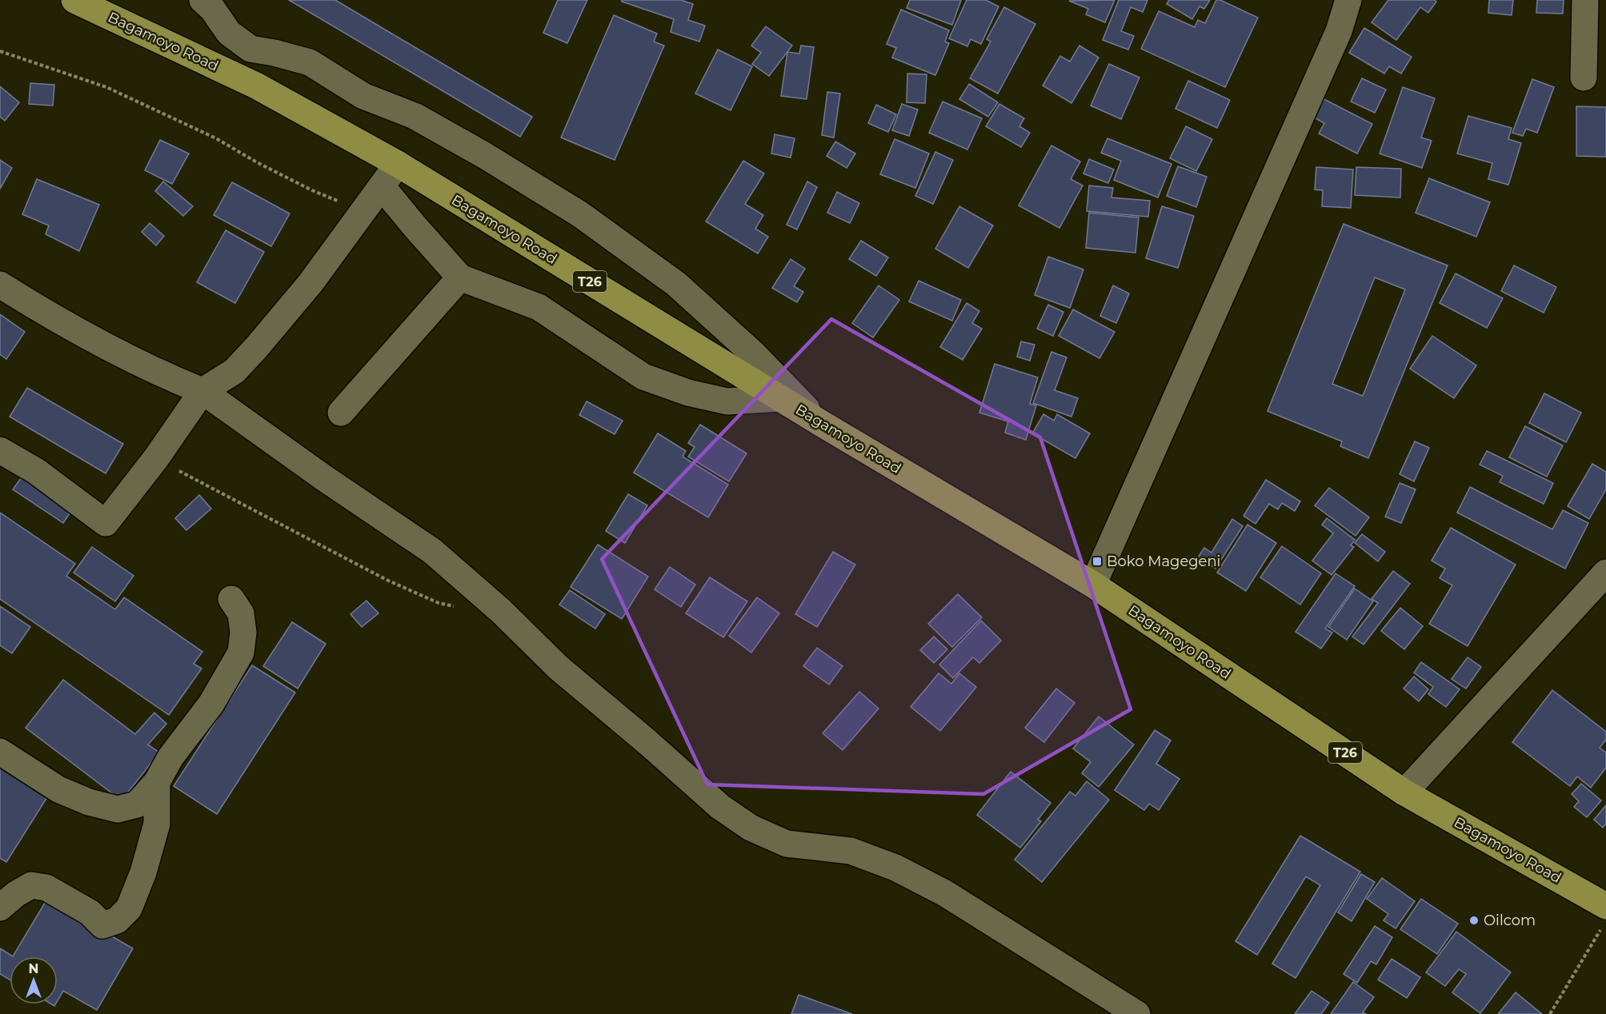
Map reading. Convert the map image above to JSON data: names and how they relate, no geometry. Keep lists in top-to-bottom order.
{
  "streets": {
    "highway": ["Bagamoyo Road", "T26"]
  },
  "places": {
    "transit": ["Boko Magegeni"],
    "other": ["Oilcom"]
  },
  "north": "top"
}
